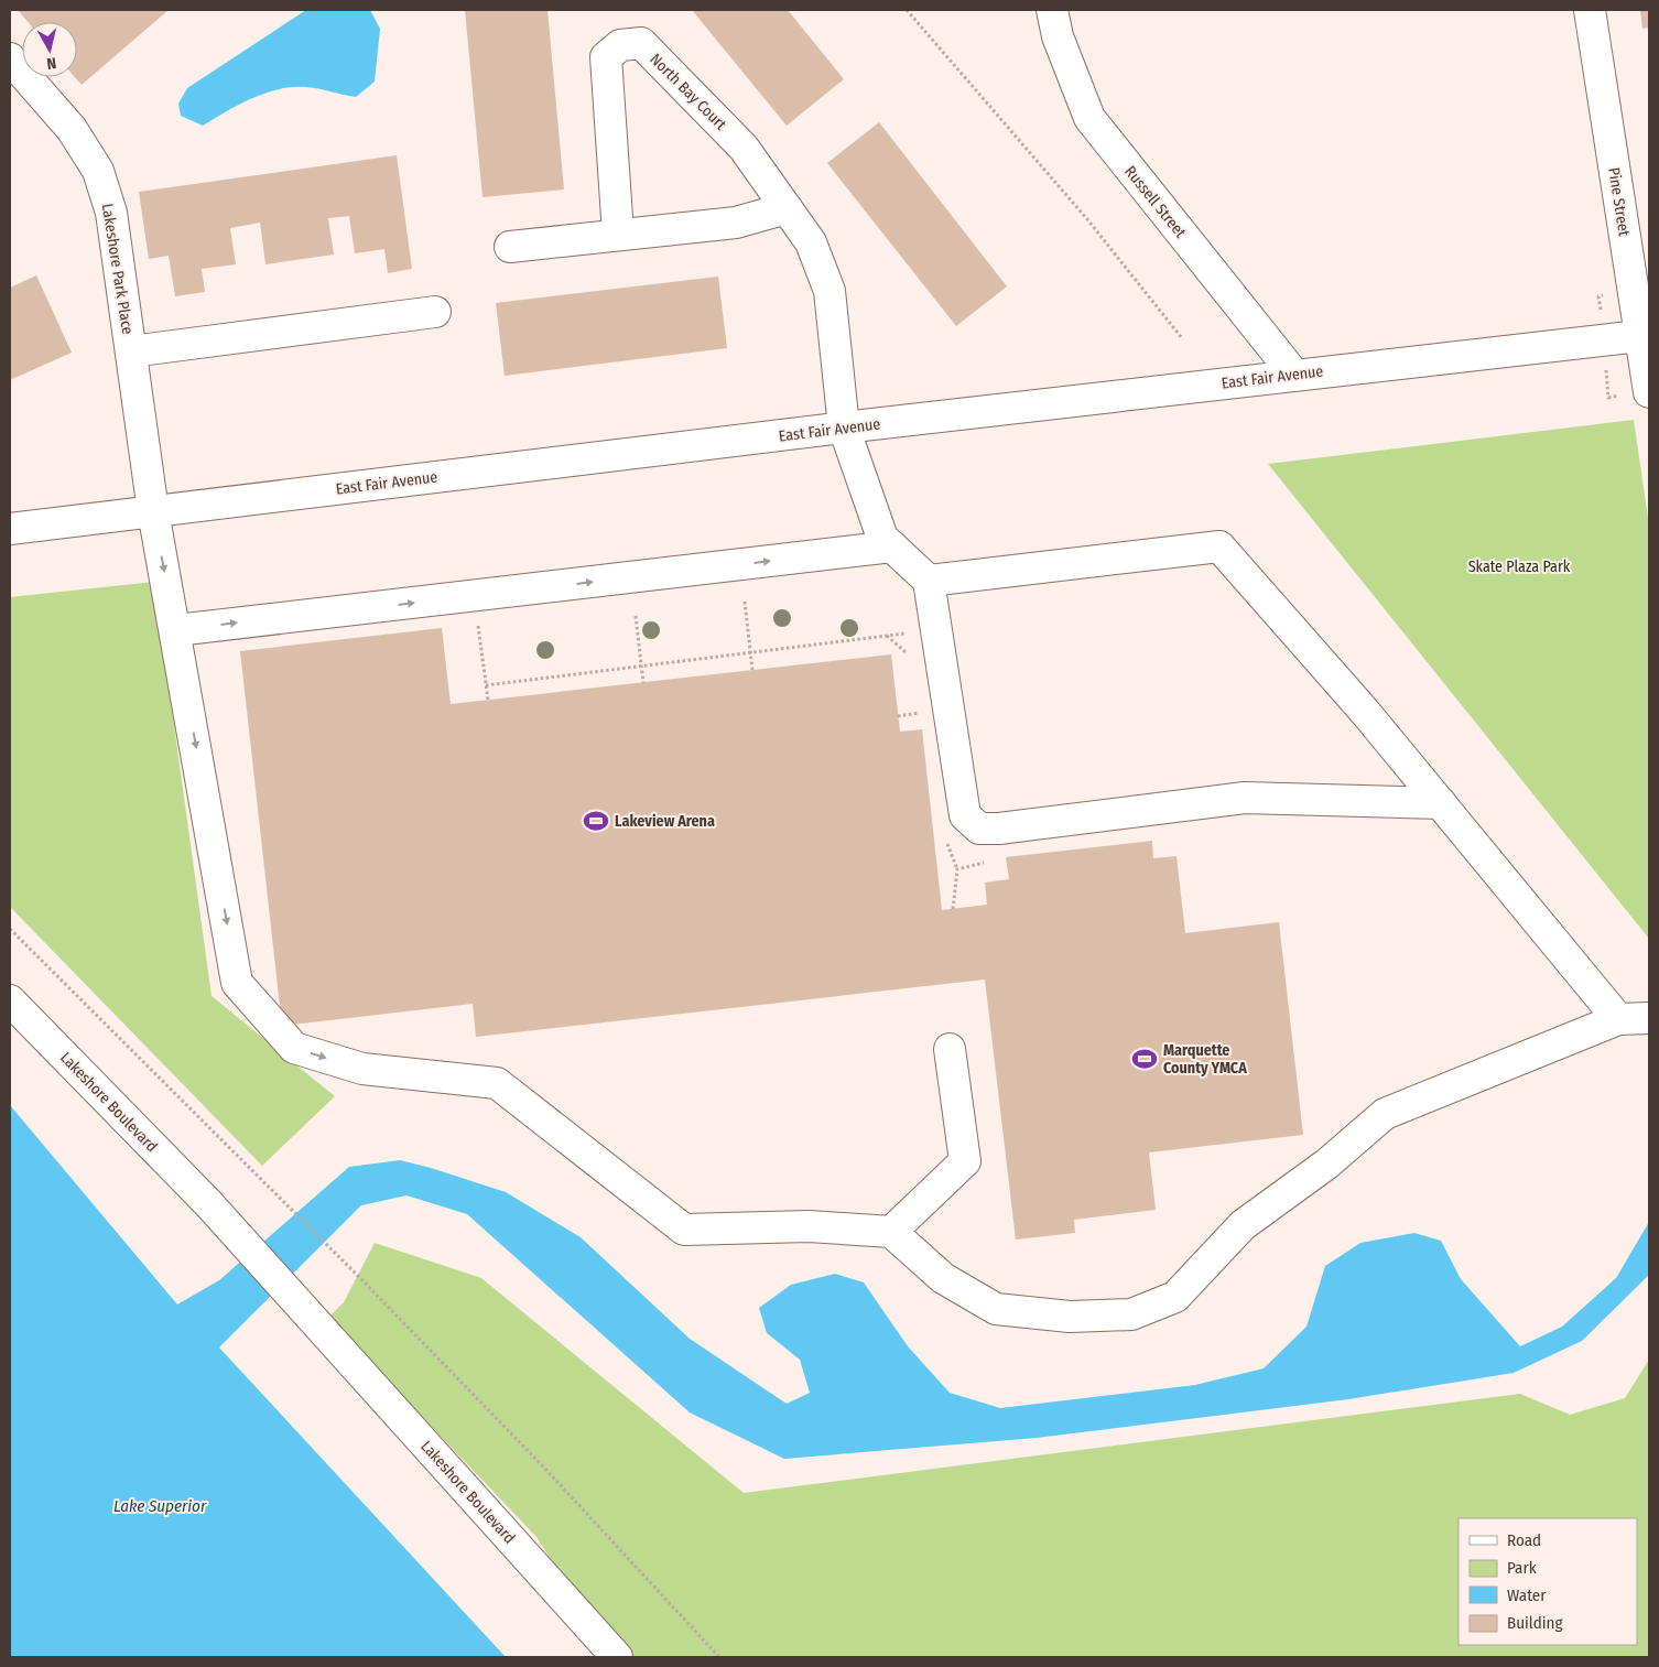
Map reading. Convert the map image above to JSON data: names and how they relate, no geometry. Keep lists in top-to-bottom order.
{
  "streets": {
    "street": [
      "North Bay Court",
      "Russell Street",
      "Pine Street",
      "Lakeshore Park Place",
      "East Fair Avenue",
      "Lakeshore Boulevard"
    ]
  },
  "crossings": [
    ["North Bay Court", "East Fair Avenue"],
    ["Russell Street", "East Fair Avenue"],
    ["Pine Street", "East Fair Avenue"],
    ["Lakeshore Park Place", "East Fair Avenue"]
  ],
  "one_way": ["Lakeshore Park Place"],
  "water": ["Lake Superior"],
  "parks": ["Skate Plaza Park"],
  "places": {
    "sports": ["Lakeview Arena", "Marquette County YMCA"]
  },
  "legend": [
    "Road",
    "Park",
    "Water",
    "Building"
  ],
  "north": "bottom"
}
